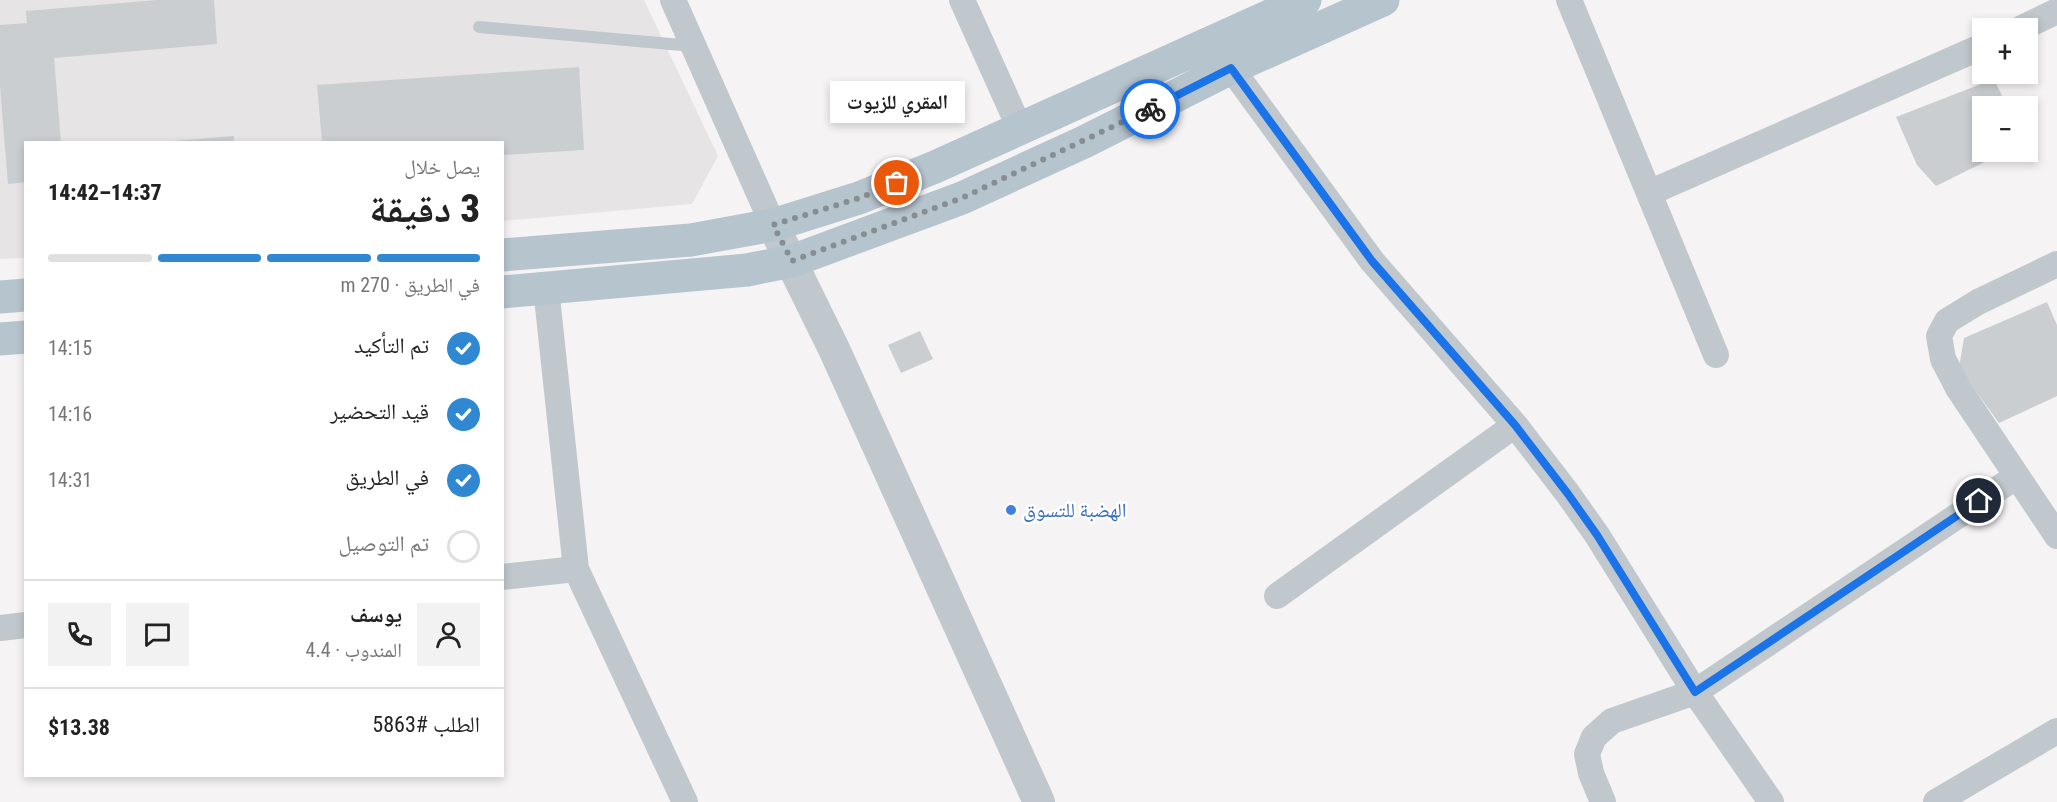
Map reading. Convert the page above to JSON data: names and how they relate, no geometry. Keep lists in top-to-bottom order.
{
  "places": ["المقري للزيوت", "الهضبة للتسوق"],
  "page": {
    "map_buttons": ["+", "−"],
    "bubble": "المقري للزيوت",
    "heading": ["3 دقيقة", "يصل خلال", "14:37–14:42"],
    "panel": [
      "يوسف",
      "المندوب · 4.4",
      "الطلب #5863",
      "$13.38"
    ],
    "bar": "في الطريق · 270 m",
    "list": [
      ["تم التأكيد", "14:15"],
      ["قيد التحضير", "14:16"],
      ["في الطريق", "14:31"],
      "تم التوصيل"
    ]
  }
}
